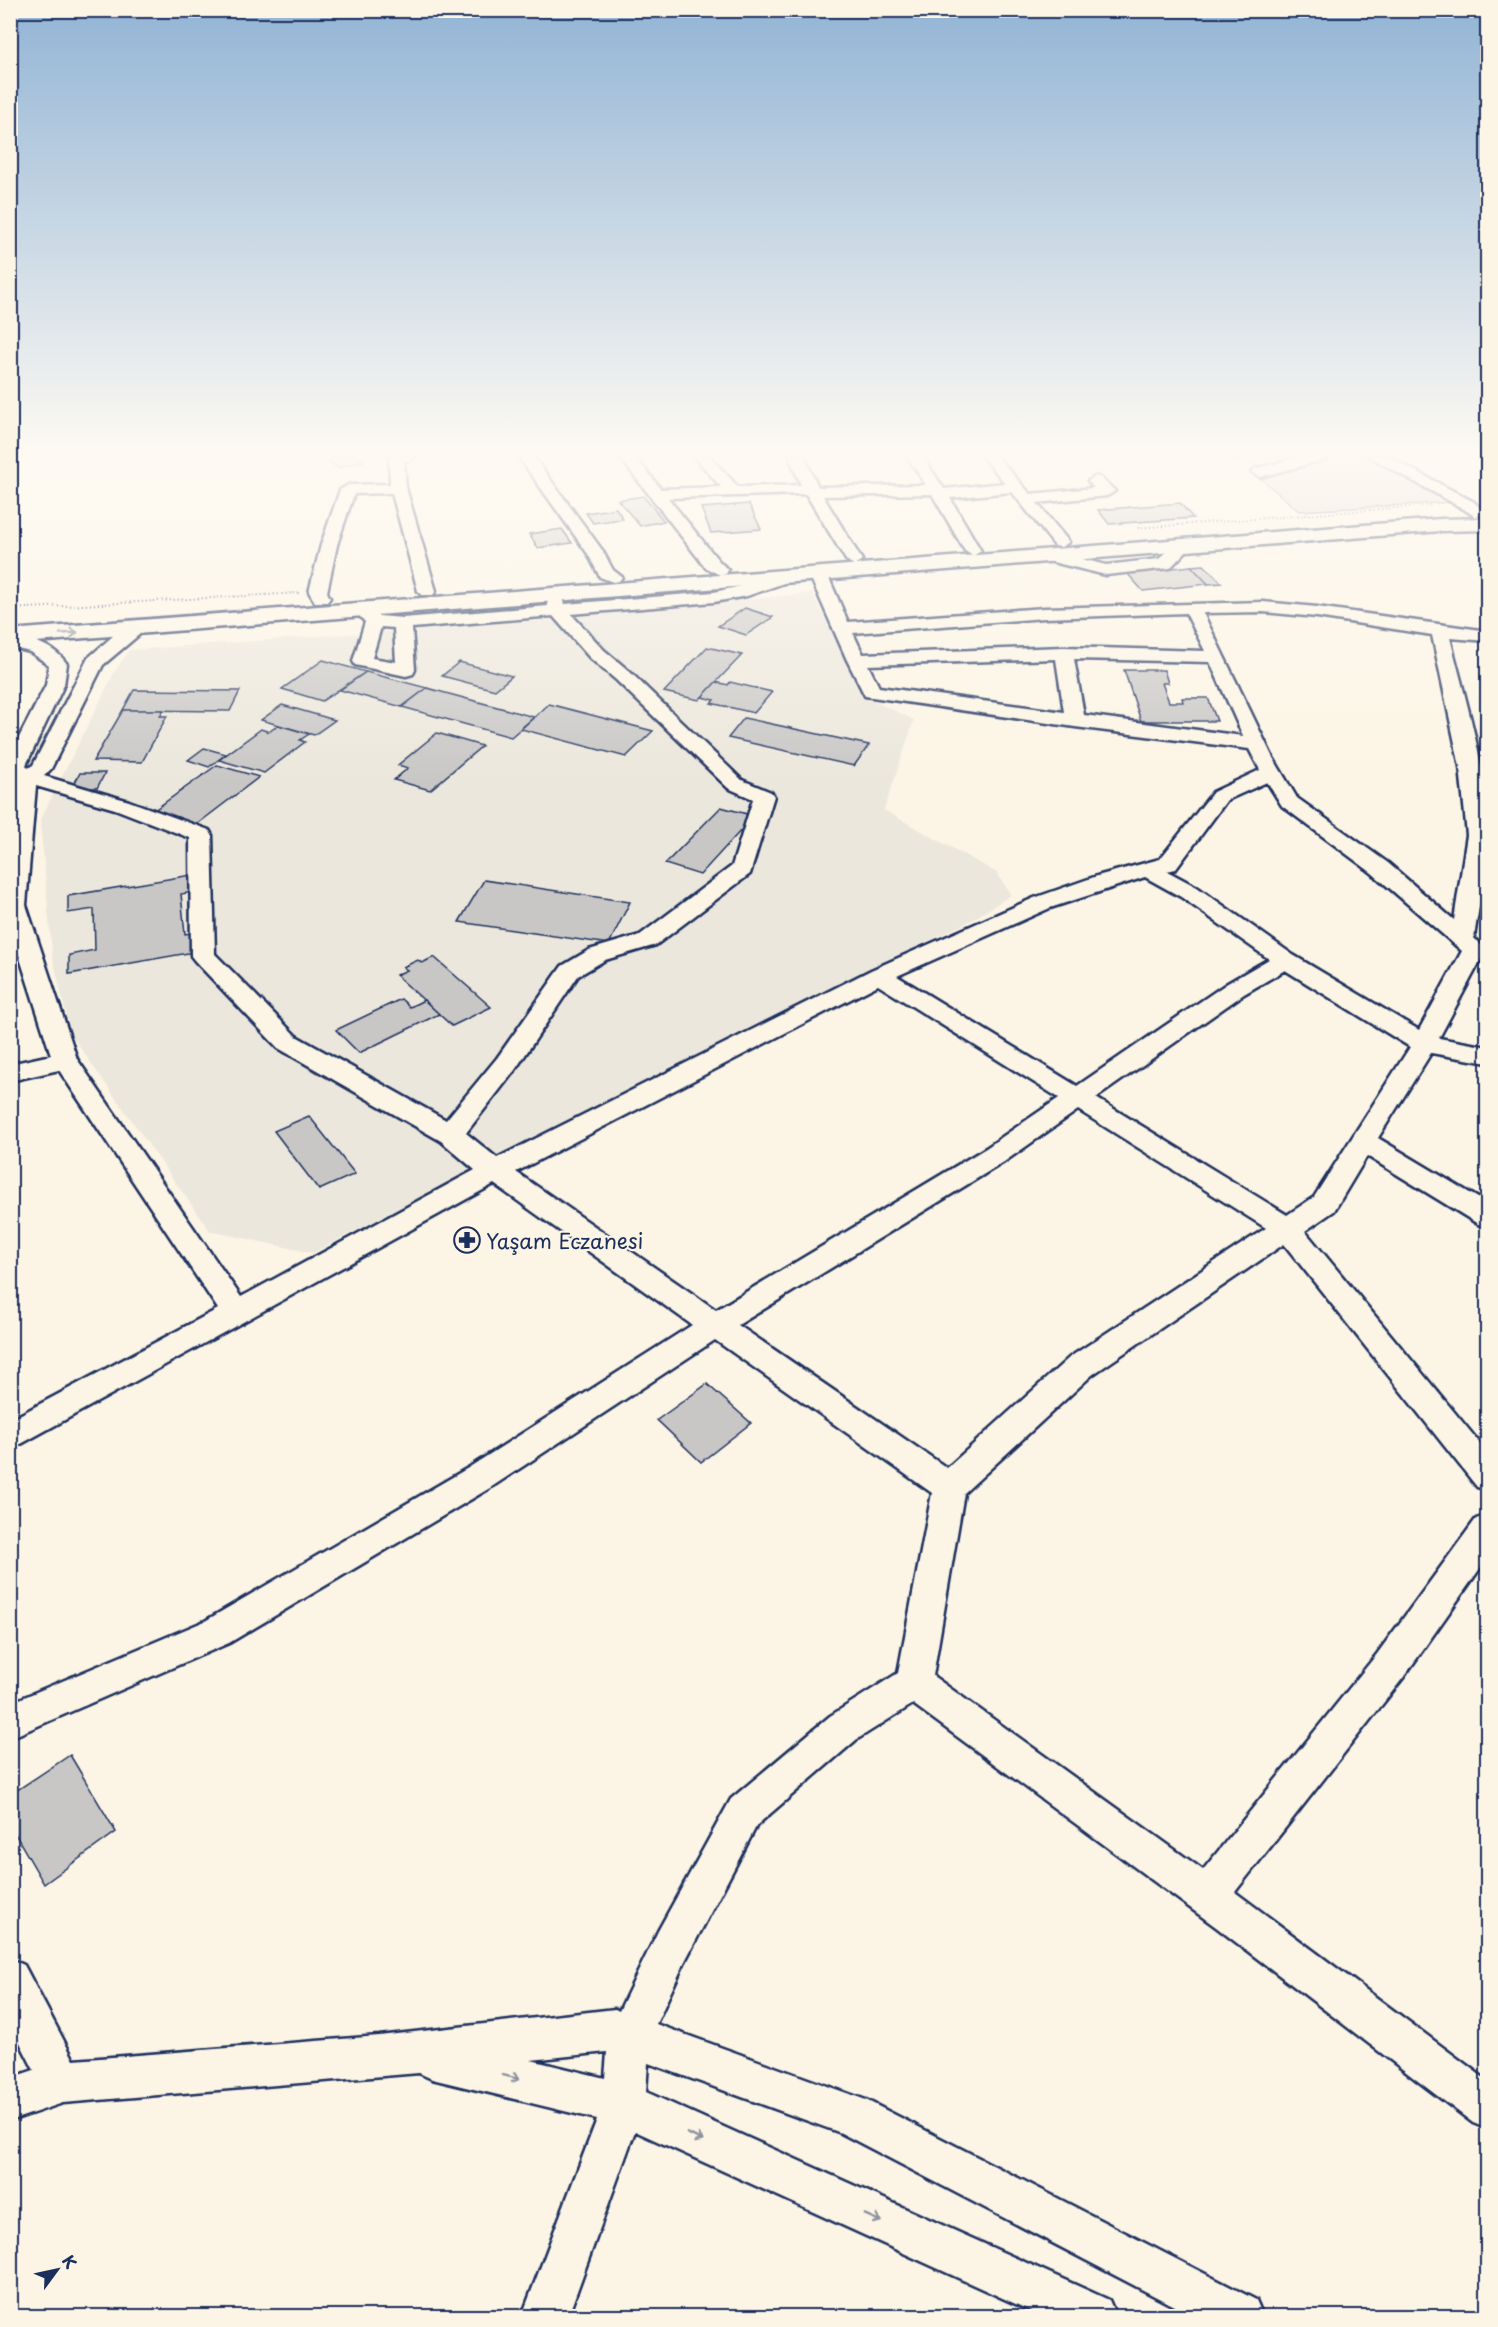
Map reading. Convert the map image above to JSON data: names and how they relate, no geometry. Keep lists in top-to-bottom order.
{
  "places": {
    "pharmacy": ["Yaşam Eczanesi"]
  },
  "north": "top right"
}
